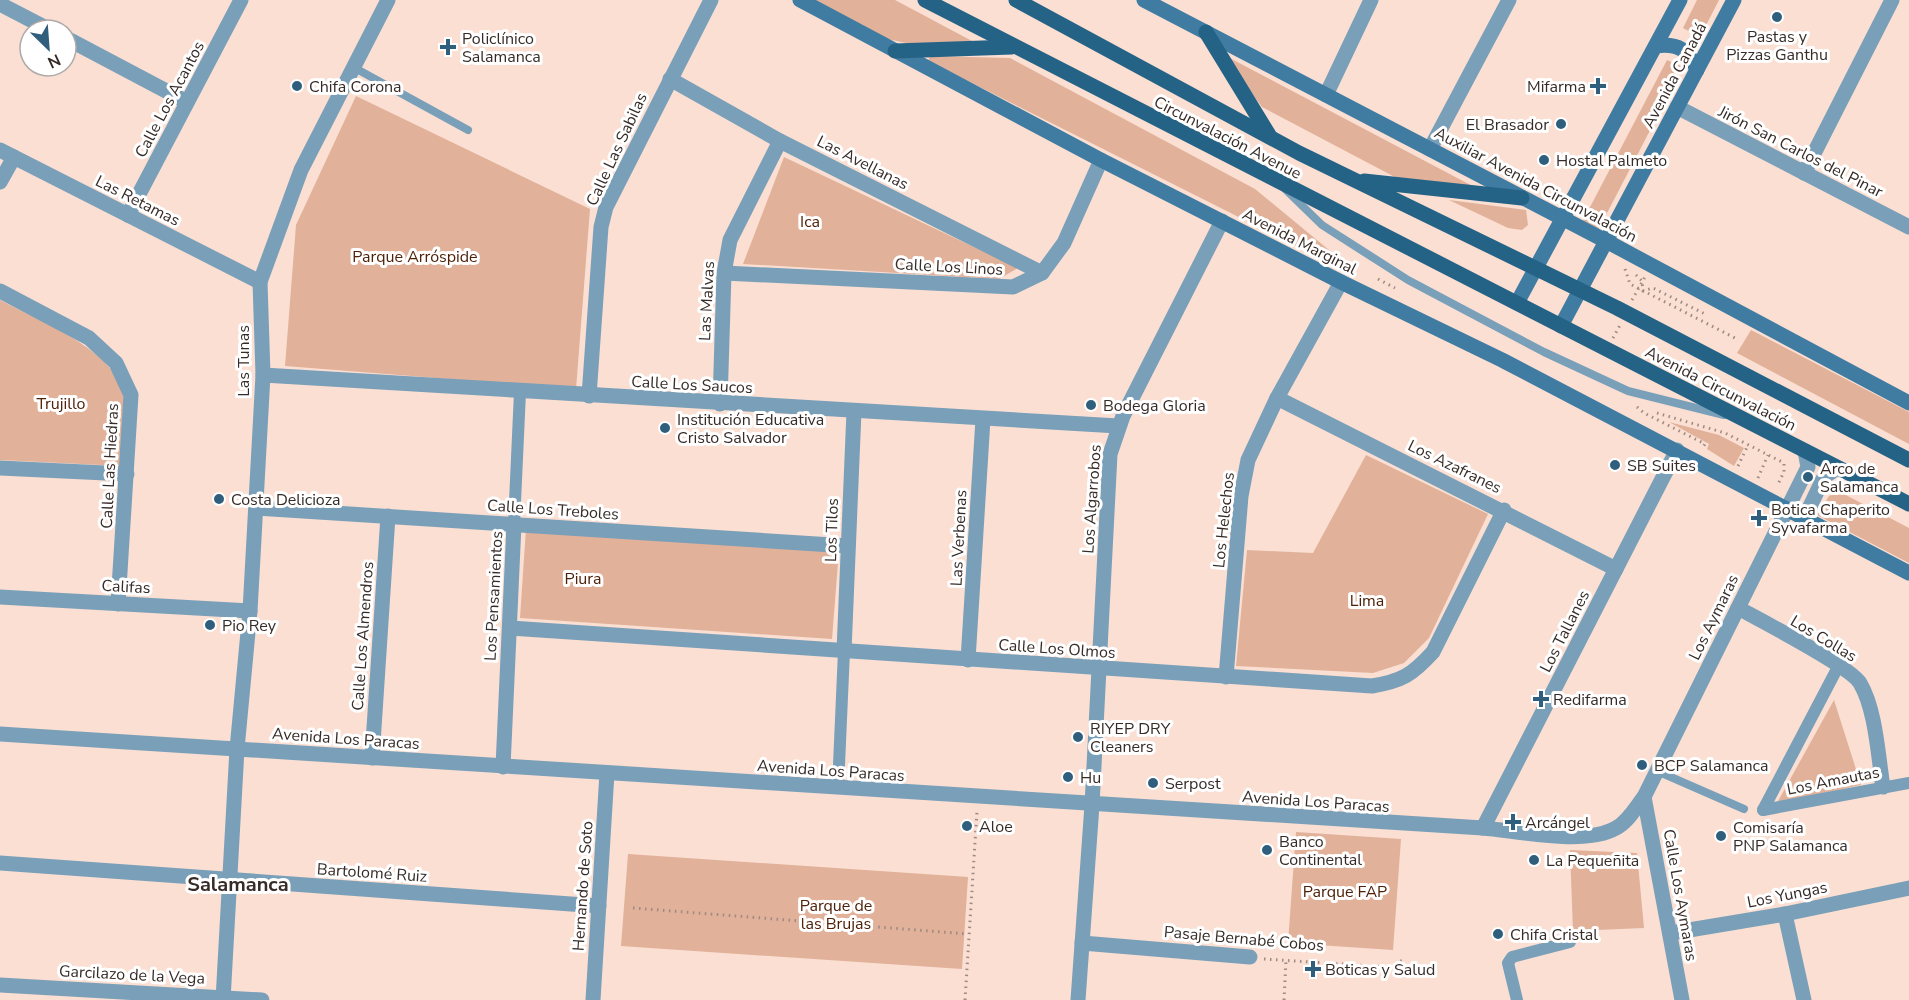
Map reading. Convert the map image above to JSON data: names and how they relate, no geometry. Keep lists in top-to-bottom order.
{
  "streets": {
    "main road": [
      "Avenida Canadá",
      "Circunvalación Avenue",
      "Auxiliar Avenida Circunvalación",
      "Avenida Marginal",
      "Avenida Circunvalación"
    ],
    "street": [
      "Calle Los Acantos",
      "Calle Las Sabilas",
      "Jirón San Carlos del Pinar",
      "Las Avellanas",
      "Las Retamas",
      "Calle Los Linos",
      "Las Malvas",
      "Las Tunas",
      "Calle Los Saucos",
      "Calle Las Hiedras",
      "Los Azafranes",
      "Los Algarrobos",
      "Calle Los Treboles",
      "Los Helechos",
      "Los Tilos",
      "Las Verbenas",
      "Califas",
      "Los Pensamientos",
      "Los Aymaras",
      "Los Tallanes",
      "Calle Los Almendros",
      "Los Collas",
      "Calle Los Olmos",
      "Avenida Los Paracas",
      "Los Amautas",
      "Bartolomé Ruiz",
      "Hernando de Soto",
      "Los Yungas",
      "Calle Los Aymaras",
      "Pasaje Bernabé Cobos",
      "Garcilazo de la Vega"
    ]
  },
  "crossings": [
    ["Avenida Canadá", "Circunvalación Avenue"],
    ["Avenida Canadá", "Jirón San Carlos del Pinar"],
    ["Avenida Canadá", "Auxiliar Avenida Circunvalación"],
    ["Avenida Canadá", "Avenida Circunvalación"],
    ["Calle Los Acantos", "Las Retamas"],
    ["Circunvalación Avenue", "Avenida Circunvalación"],
    ["Calle Las Sabilas", "Las Avellanas"],
    ["Calle Las Sabilas", "Calle Los Saucos"],
    ["Las Avellanas", "Calle Los Linos"],
    ["Las Avellanas", "Las Malvas"],
    ["Las Retamas", "Las Tunas"],
    ["Avenida Marginal", "Calle Los Linos"],
    ["Avenida Marginal", "Los Algarrobos"],
    ["Avenida Marginal", "Los Helechos"],
    ["Avenida Marginal", "Los Aymaras"],
    ["Avenida Marginal", "Los Tallanes"],
    ["Calle Los Linos", "Las Malvas"],
    ["Las Malvas", "Calle Los Saucos"],
    ["Las Tunas", "Calle Los Saucos"],
    ["Las Tunas", "Calle Los Treboles"],
    ["Las Tunas", "Califas"],
    ["Las Tunas", "Avenida Los Paracas"],
    ["Las Tunas", "Bartolomé Ruiz"],
    ["Las Tunas", "Garcilazo de la Vega"],
    ["Calle Los Saucos", "Los Algarrobos"],
    ["Calle Los Saucos", "Los Tilos"],
    ["Calle Los Saucos", "Las Verbenas"],
    ["Calle Los Saucos", "Los Pensamientos"],
    ["Avenida Circunvalación", "Los Aymaras"],
    ["Calle Las Hiedras", "Califas"],
    ["Los Azafranes", "Los Helechos"],
    ["Los Azafranes", "Los Tallanes"],
    ["Los Azafranes", "Calle Los Olmos"],
    ["Los Algarrobos", "Calle Los Olmos"],
    ["Los Algarrobos", "Avenida Los Paracas"],
    ["Los Algarrobos", "Pasaje Bernabé Cobos"],
    ["Calle Los Treboles", "Los Tilos"],
    ["Calle Los Treboles", "Los Pensamientos"],
    ["Calle Los Treboles", "Calle Los Almendros"],
    ["Los Helechos", "Calle Los Olmos"],
    ["Los Tilos", "Calle Los Olmos"],
    ["Las Verbenas", "Calle Los Olmos"],
    ["Los Pensamientos", "Calle Los Olmos"],
    ["Los Pensamientos", "Avenida Los Paracas"],
    ["Los Aymaras", "Los Collas"],
    ["Los Aymaras", "Avenida Los Paracas"],
    ["Los Aymaras", "Calle Los Aymaras"],
    ["Los Tallanes", "Avenida Los Paracas"],
    ["Calle Los Almendros", "Avenida Los Paracas"],
    ["Los Collas", "Los Amautas"],
    ["Avenida Los Paracas", "Hernando de Soto"],
    ["Avenida Los Paracas", "Calle Los Aymaras"],
    ["Bartolomé Ruiz", "Hernando de Soto"],
    ["Los Yungas", "Calle Los Aymaras"]
  ],
  "districts": ["Salamanca"],
  "parks": [
    "Ica",
    "Parque Arróspide",
    "Trujillo",
    "Piura",
    "Lima",
    "Parque FAP",
    "Parque de las Brujas"
  ],
  "places": {
    "other": [
      "Pastas y Pizzas Ganthu",
      "Chifa Corona",
      "El Brasador",
      "Hostal Palmeto",
      "Bodega Gloria",
      "Institución Educativa Cristo Salvador",
      "SB Suites",
      "Arco de Salamanca",
      "Costa Delicioza",
      "Pio Rey",
      "RIYEP DRY Cleaners",
      "BCP Salamanca",
      "Hu",
      "Serpost",
      "Aloe",
      "Comisaría PNP Salamanca",
      "Banco Continental",
      "La Pequeñita",
      "Chifa Cristal"
    ],
    "health": [
      "Policlínico Salamanca",
      "Mifarma",
      "Botica Chaperito Syvafarma",
      "Redifarma",
      "Arcángel",
      "Boticas y Salud"
    ]
  },
  "north": "bottom right"
}
